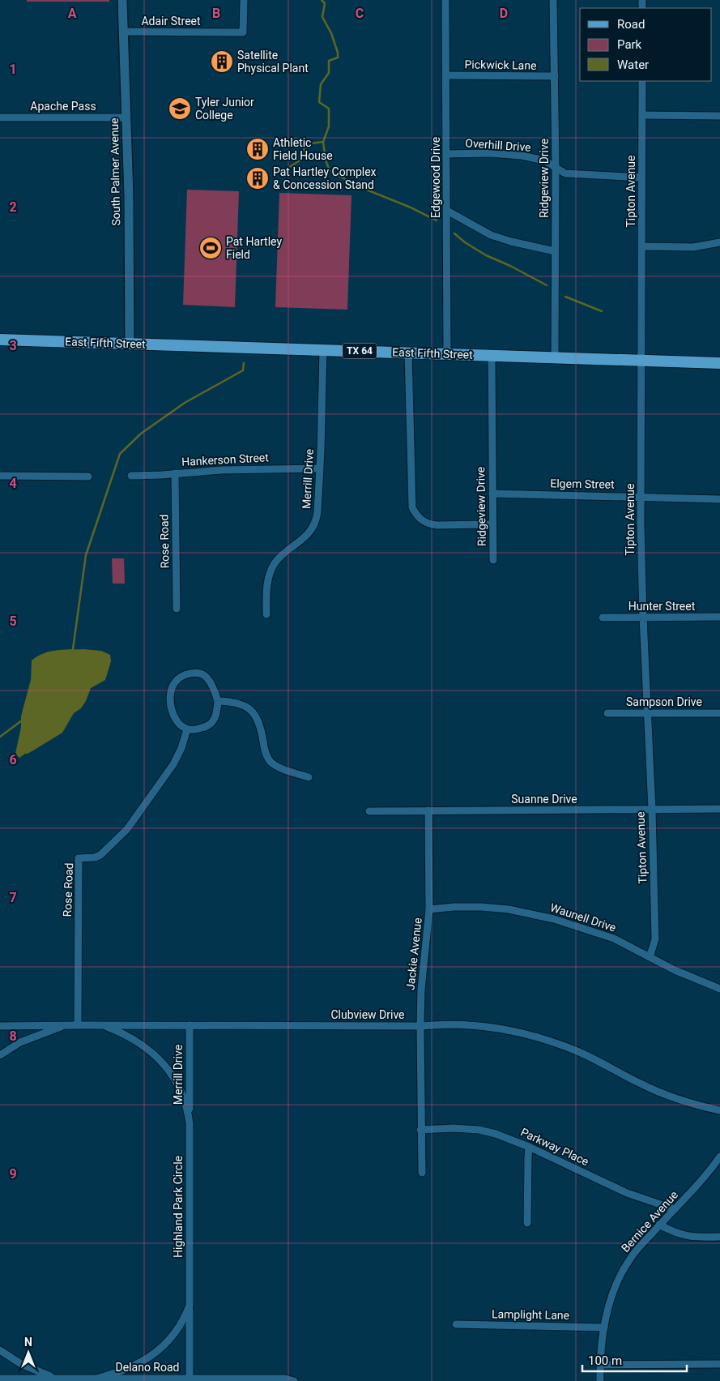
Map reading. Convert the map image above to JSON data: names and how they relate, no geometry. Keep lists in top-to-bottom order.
{
  "streets": {
    "main road": ["East Fifth Street", "TX 64"],
    "street": [
      "Adair Street",
      "Pickwick Lane",
      "Apache Pass",
      "Overhill Drive",
      "South Palmer Avenue",
      "Edgewood Drive",
      "Ridgeview Drive",
      "Tipton Avenue",
      "Hankerson Street",
      "Merrill Drive",
      "Elgem Street",
      "Rose Road",
      "Hunter Street",
      "Sampson Drive",
      "Suanne Drive",
      "Waunell Drive",
      "Jackie Avenue",
      "Clubview Drive",
      "Parkway Place",
      "Highland Park Circle",
      "Bernice Avenue",
      "Lamplight Lane",
      "Delano Road"
    ]
  },
  "crossings": [
    ["Adair Street", "South Palmer Avenue"],
    ["Pickwick Lane", "Edgewood Drive"],
    ["Pickwick Lane", "Ridgeview Drive"],
    ["Apache Pass", "South Palmer Avenue"],
    ["Overhill Drive", "Edgewood Drive"],
    ["Overhill Drive", "Ridgeview Drive"],
    ["Overhill Drive", "Tipton Avenue"],
    ["South Palmer Avenue", "East Fifth Street"],
    ["Edgewood Drive", "East Fifth Street"],
    ["Ridgeview Drive", "East Fifth Street"],
    ["Ridgeview Drive", "Elgem Street"],
    ["Tipton Avenue", "East Fifth Street"],
    ["Tipton Avenue", "Elgem Street"],
    ["Tipton Avenue", "Hunter Street"],
    ["Tipton Avenue", "Sampson Drive"],
    ["Tipton Avenue", "Suanne Drive"],
    ["Tipton Avenue", "Waunell Drive"],
    ["East Fifth Street", "Merrill Drive"],
    ["Hankerson Street", "Merrill Drive"],
    ["Hankerson Street", "Rose Road"],
    ["Merrill Drive", "Clubview Drive"],
    ["Merrill Drive", "Highland Park Circle"],
    ["Rose Road", "Clubview Drive"],
    ["Suanne Drive", "Jackie Avenue"],
    ["Waunell Drive", "Jackie Avenue"],
    ["Jackie Avenue", "Clubview Drive"],
    ["Jackie Avenue", "Parkway Place"],
    ["Clubview Drive", "Highland Park Circle"],
    ["Parkway Place", "Bernice Avenue"],
    ["Highland Park Circle", "Delano Road"],
    ["Bernice Avenue", "Lamplight Lane"]
  ],
  "places": {
    "building": ["Satellite Physical Plant", "Athletic Field House", "Pat Hartley Complex & Concession Stand"],
    "school or university": ["Tyler Junior College"],
    "sports": ["Pat Hartley Field"]
  },
  "legend": ["Road", "Park", "Water"],
  "scale_bar": "100 m",
  "north": "top",
  "grid": {
    "columns": [
      "A",
      "B",
      "C",
      "D"
    ],
    "rows": [
      "1",
      "2",
      "3",
      "4",
      "5",
      "6",
      "7",
      "8",
      "9"
    ]
  }
}
